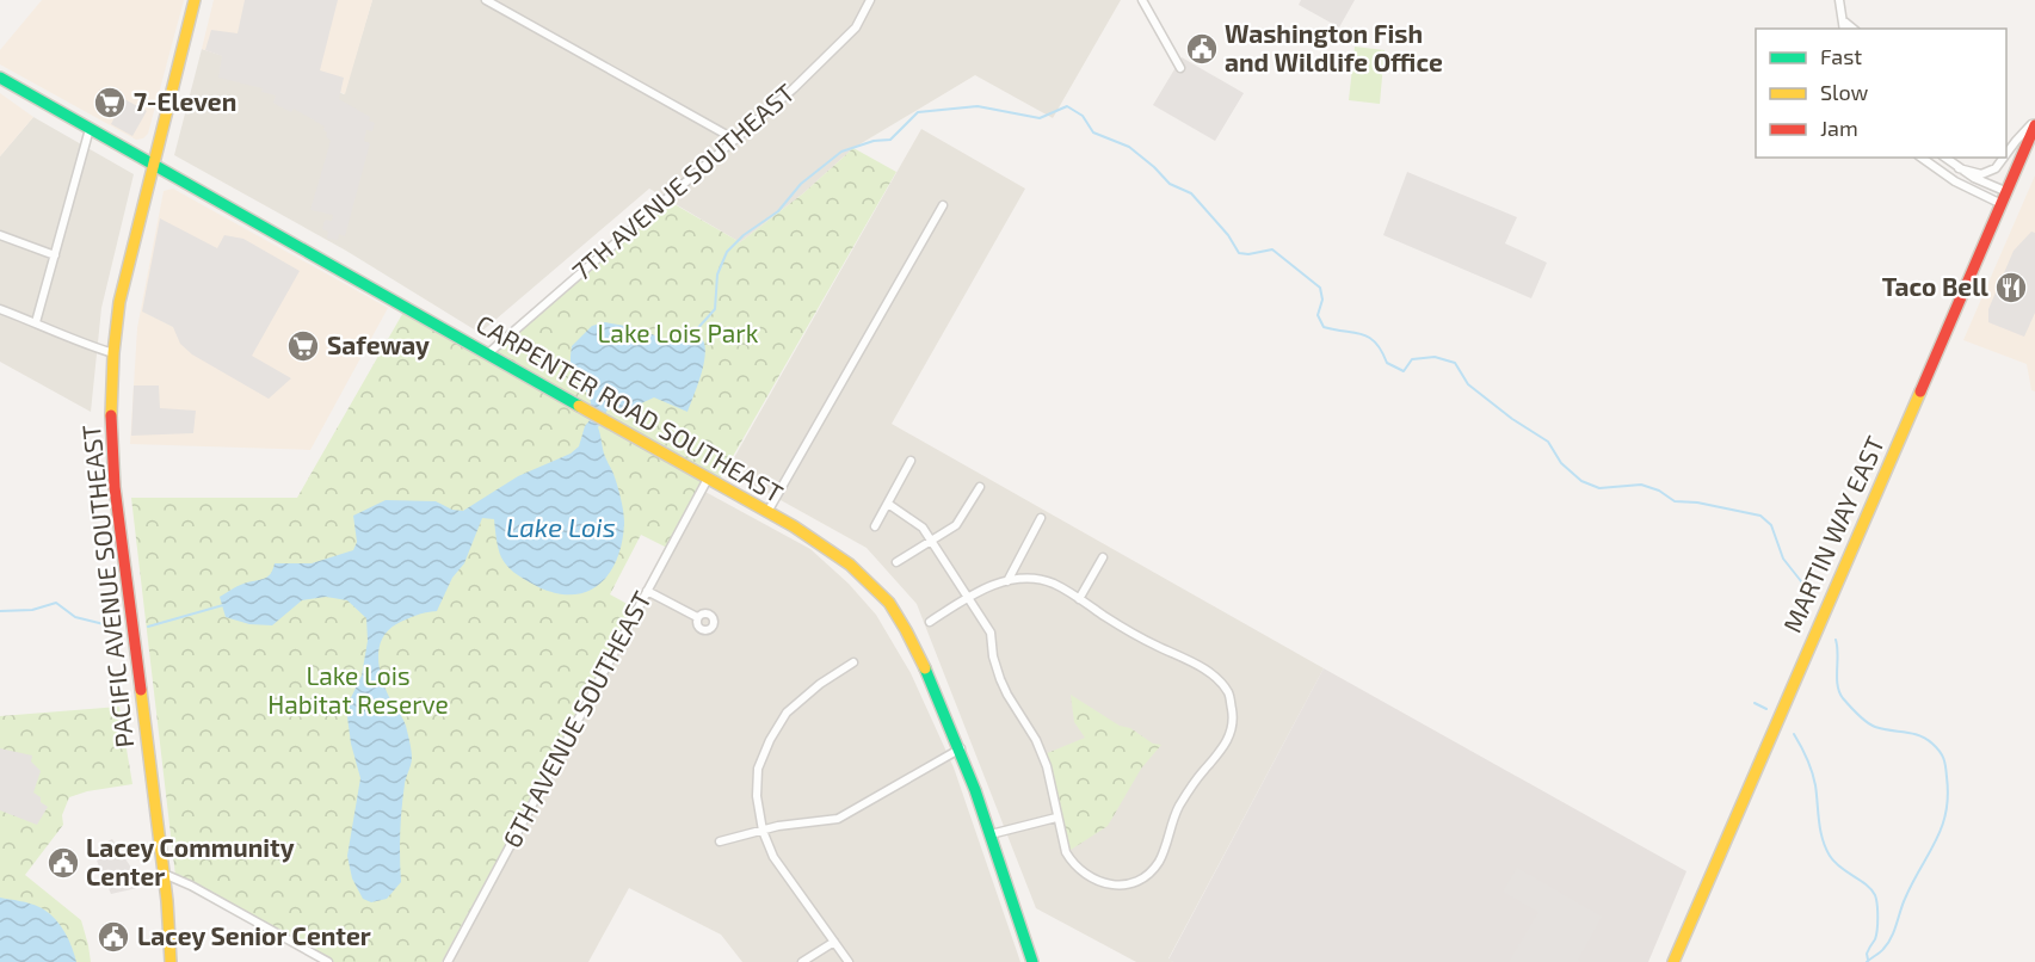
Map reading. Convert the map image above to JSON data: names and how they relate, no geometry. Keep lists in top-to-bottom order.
{
  "streets": {
    "main road": ["CARPENTER ROAD SOUTHEAST", "MARTIN WAY EAST", "PACIFIC AVENUE SOUTHEAST"],
    "street": ["7TH AVENUE SOUTHEAST", "6TH AVENUE SOUTHEAST"]
  },
  "crossings": [
    ["7TH AVENUE SOUTHEAST", "CARPENTER ROAD SOUTHEAST"],
    ["CARPENTER ROAD SOUTHEAST", "PACIFIC AVENUE SOUTHEAST"],
    ["CARPENTER ROAD SOUTHEAST", "6TH AVENUE SOUTHEAST"]
  ],
  "water": ["Lake Lois"],
  "parks": ["Lake Lois Park", "Lake Lois Habitat Reserve"],
  "places": {
    "public building": ["Washington Fish and Wildlife Office", "Lacey Community Center", "Lacey Senior Center"],
    "supermarket": ["7-Eleven", "Safeway"],
    "restaurant": ["Taco Bell"]
  },
  "legend": ["Fast", "Slow", "Jam"]
}
